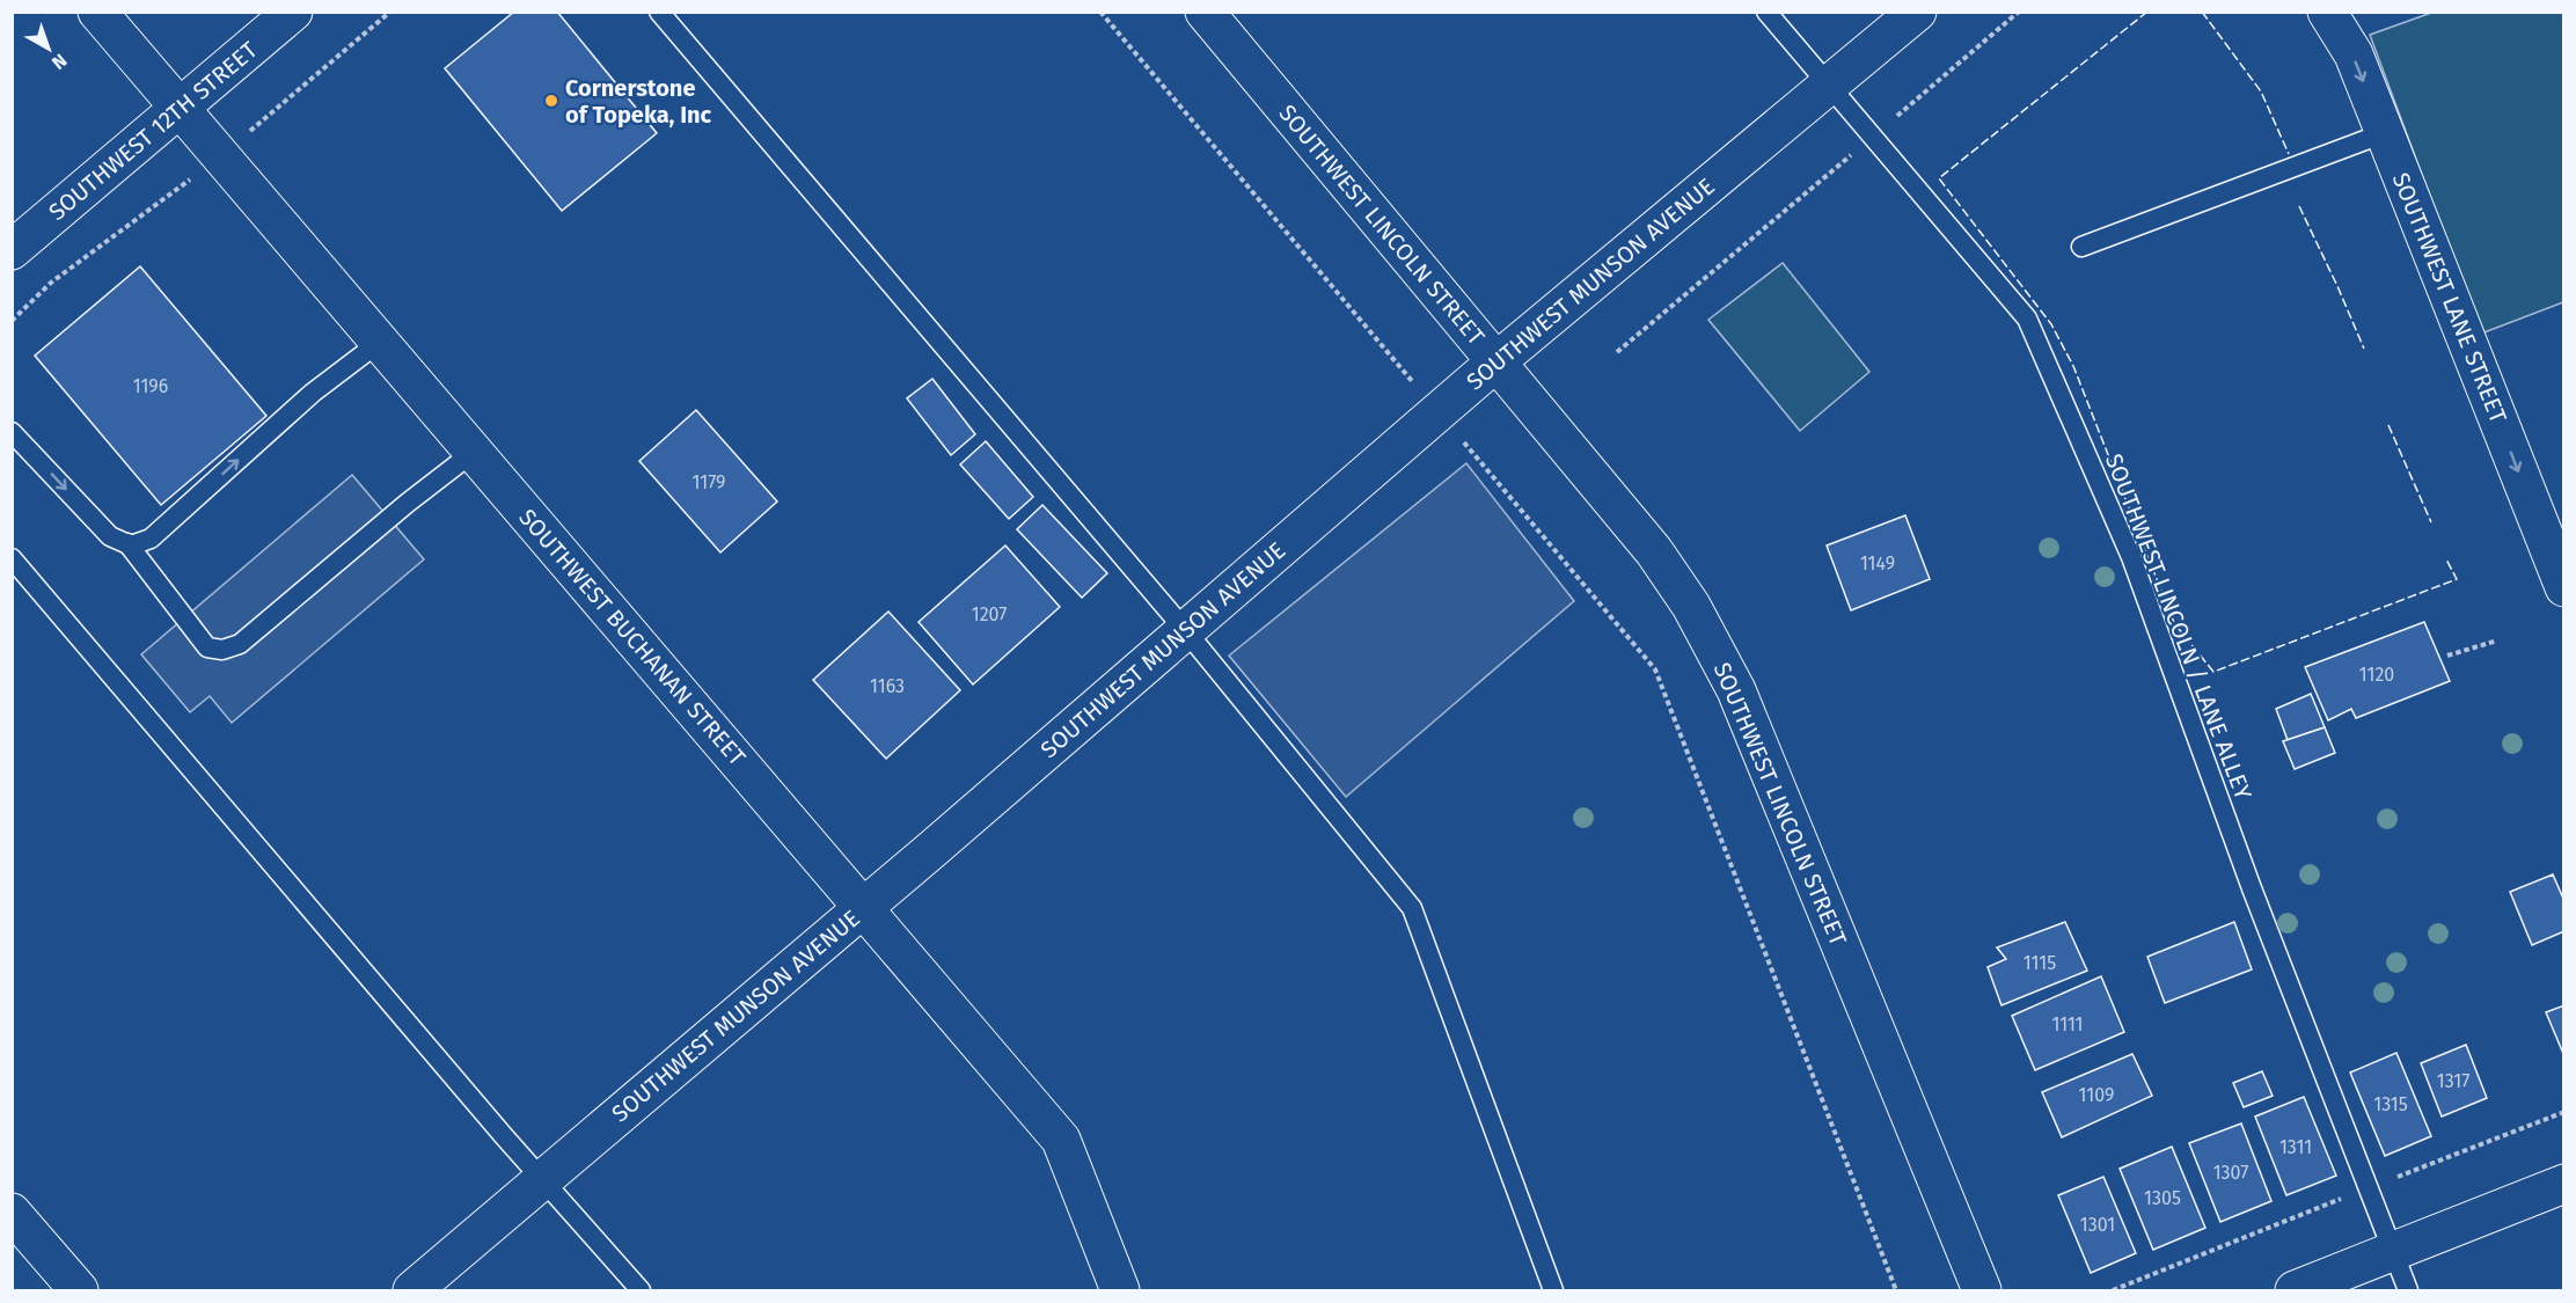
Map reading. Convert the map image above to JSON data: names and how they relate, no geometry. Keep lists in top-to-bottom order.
{
  "streets": {
    "street": [
      "SOUTHWEST 12TH STREET",
      "SOUTHWEST LINCOLN STREET",
      "SOUTHWEST MUNSON AVENUE",
      "SOUTHWEST LANE STREET",
      "SOUTHWEST BUCHANAN STREET"
    ],
    "lane": ["SOUTHWEST LINCOLN / LANE ALLEY"]
  },
  "crossings": [
    ["SOUTHWEST 12TH STREET", "SOUTHWEST BUCHANAN STREET"],
    ["SOUTHWEST LINCOLN STREET", "SOUTHWEST MUNSON AVENUE"],
    ["SOUTHWEST MUNSON AVENUE", "SOUTHWEST LINCOLN / LANE ALLEY"],
    ["SOUTHWEST MUNSON AVENUE", "SOUTHWEST BUCHANAN STREET"]
  ],
  "one_way": ["SOUTHWEST LANE STREET"],
  "places": ["Cornerstone of Topeka, Inc"],
  "house_numbers": [
    "1196",
    "1179",
    "1149",
    "1207",
    "1120",
    "1163",
    "1115",
    "1111",
    "1317",
    "1109",
    "1315",
    "1311",
    "1307",
    "1305",
    "1301"
  ],
  "north": "bottom right"
}
